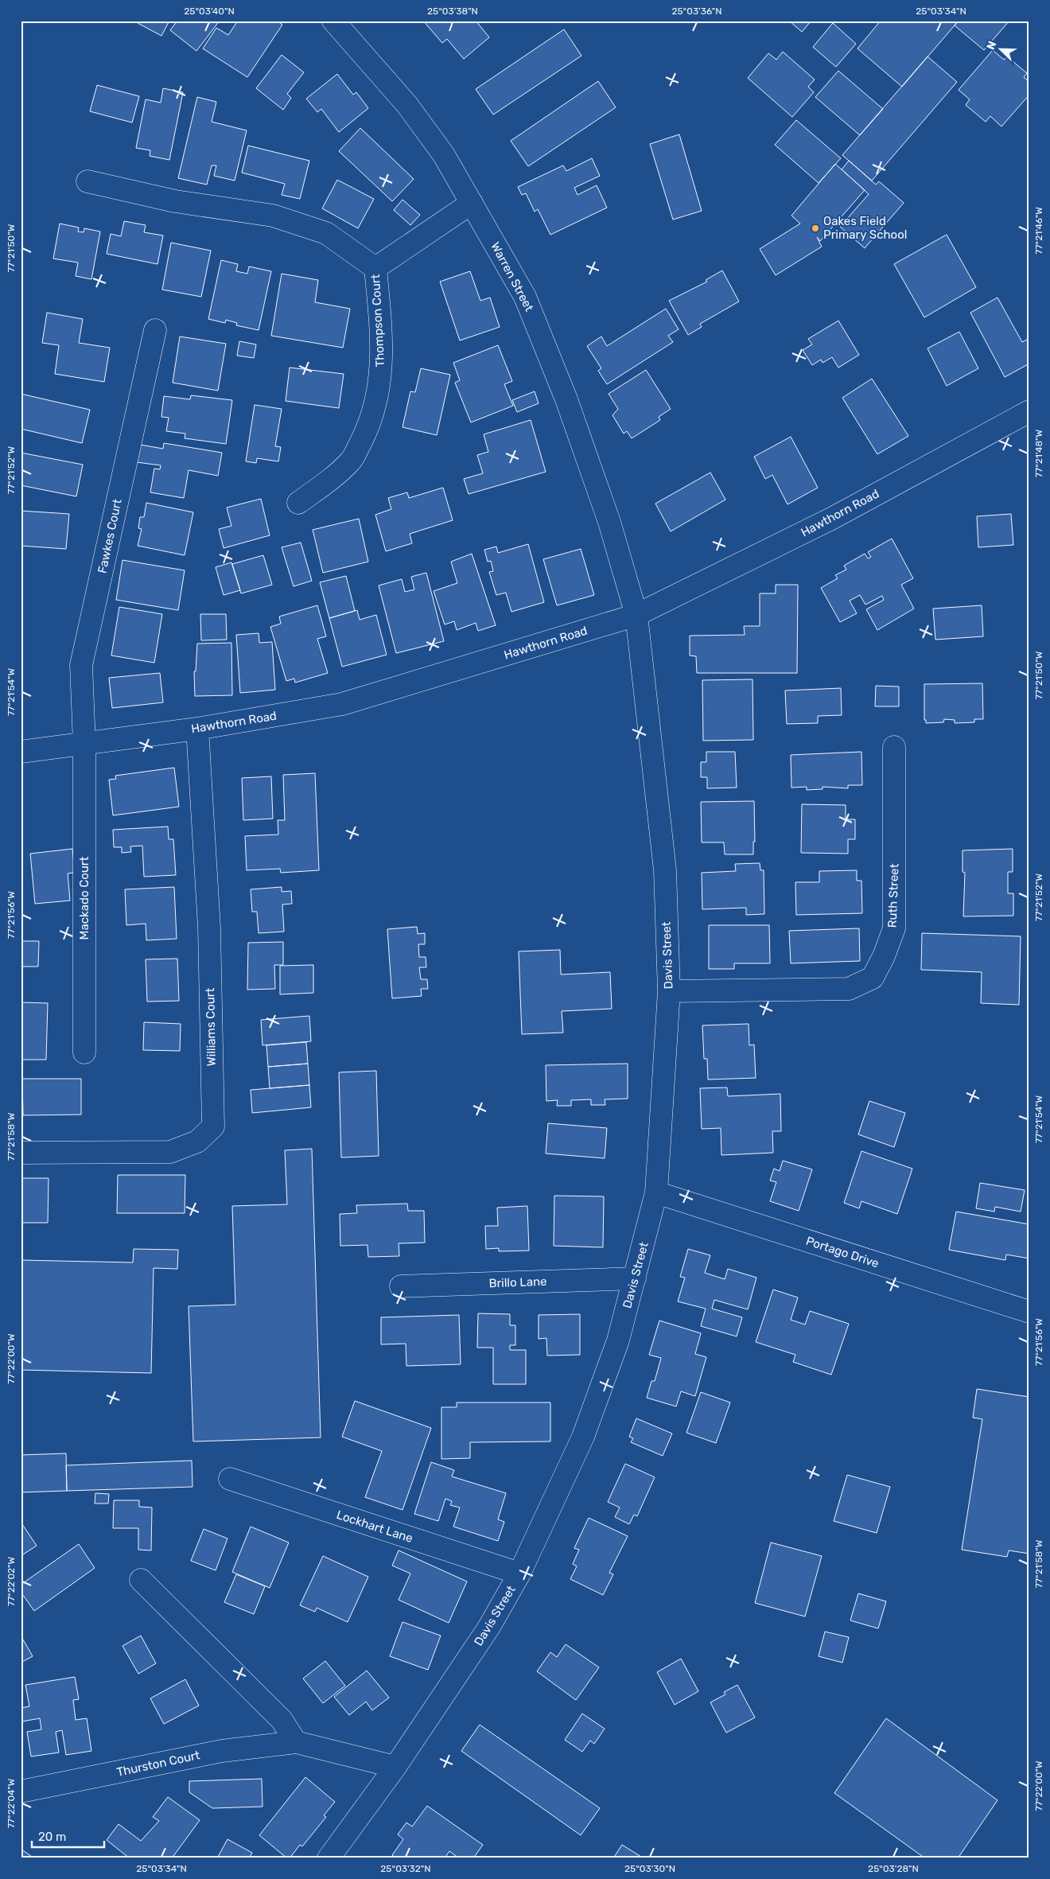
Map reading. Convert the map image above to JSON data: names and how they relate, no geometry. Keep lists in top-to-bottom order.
{
  "streets": {
    "street": [
      "Warren Street",
      "Thompson Court",
      "Hawthorn Road",
      "Fawkes Court",
      "Ruth Street",
      "Mackado Court",
      "Davis Street",
      "Williams Court",
      "Portago Drive",
      "Brillo Lane",
      "Lockhart Lane",
      "Thurston Court"
    ]
  },
  "crossings": [
    ["Warren Street", "Hawthorn Road"],
    ["Warren Street", "Davis Street"],
    ["Hawthorn Road", "Fawkes Court"],
    ["Hawthorn Road", "Mackado Court"],
    ["Hawthorn Road", "Davis Street"],
    ["Hawthorn Road", "Williams Court"],
    ["Fawkes Court", "Mackado Court"],
    ["Ruth Street", "Davis Street"],
    ["Davis Street", "Portago Drive"],
    ["Davis Street", "Brillo Lane"],
    ["Davis Street", "Lockhart Lane"],
    ["Davis Street", "Thurston Court"]
  ],
  "places": ["Oakes Field Primary School"],
  "scale_bar": "20 m",
  "north": "top left",
  "coordinates": [
    "25°03'40\"N",
    "25°03'38\"N",
    "25°03'36\"N",
    "25°03'34\"N",
    "77°21'46\"W",
    "77°21'50\"W",
    "77°21'48\"W",
    "77°21'52\"W",
    "77°21'54\"W",
    "77°21'56\"W",
    "77°21'58\"W",
    "77°22'00\"W",
    "77°22'02\"W",
    "77°22'04\"W",
    "25°03'32\"N",
    "25°03'30\"N",
    "25°03'28\"N"
  ]
}
